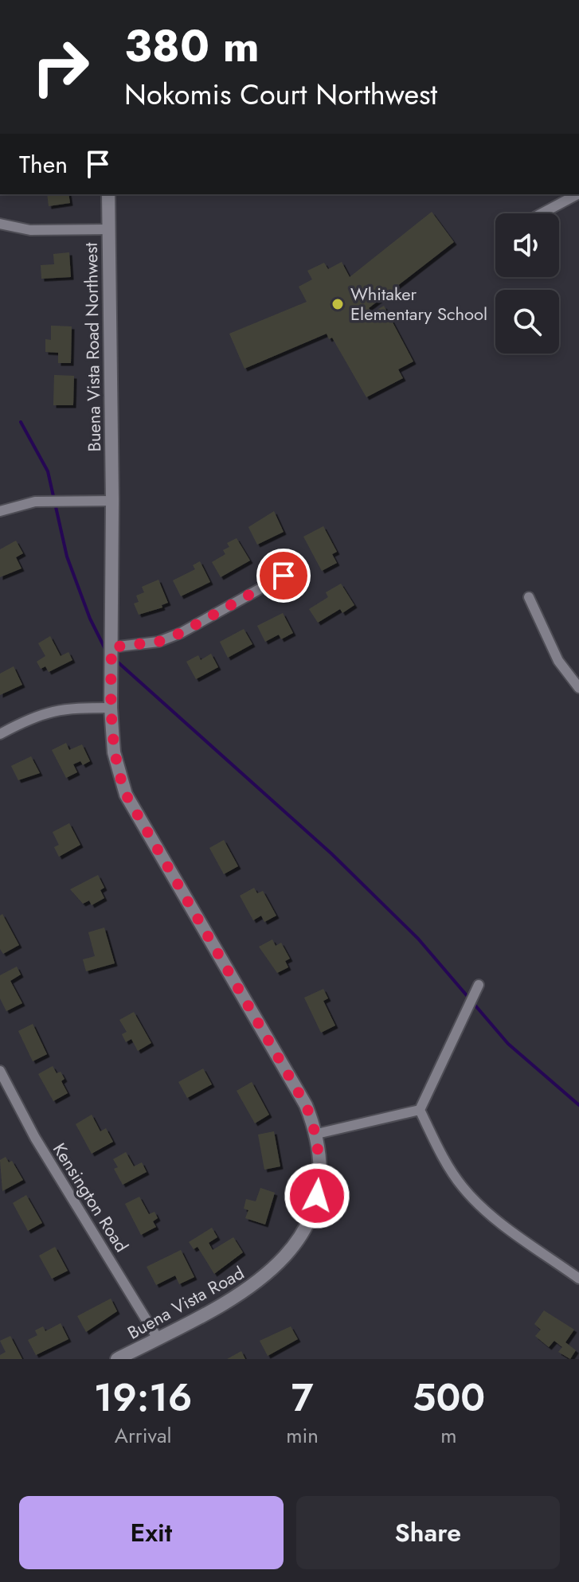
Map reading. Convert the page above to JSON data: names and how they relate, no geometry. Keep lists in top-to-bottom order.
{
  "streets": {
    "street": ["Buena Vista Road Northwest", "Kensington Road", "Buena Vista Road"]
  },
  "crossings": [
    ["Buena Vista Road Northwest", "Buena Vista Road"],
    ["Kensington Road", "Buena Vista Road"]
  ],
  "places": ["Whitaker Elementary School"],
  "page": {
    "turn": ["380 m", "Nokomis Court Northwest"],
    "then": "Then",
    "eta": [
      "19:16",
      "Arrival",
      "7",
      "min",
      "500",
      "m"
    ],
    "buttons": ["Exit", "Share"]
  }
}
